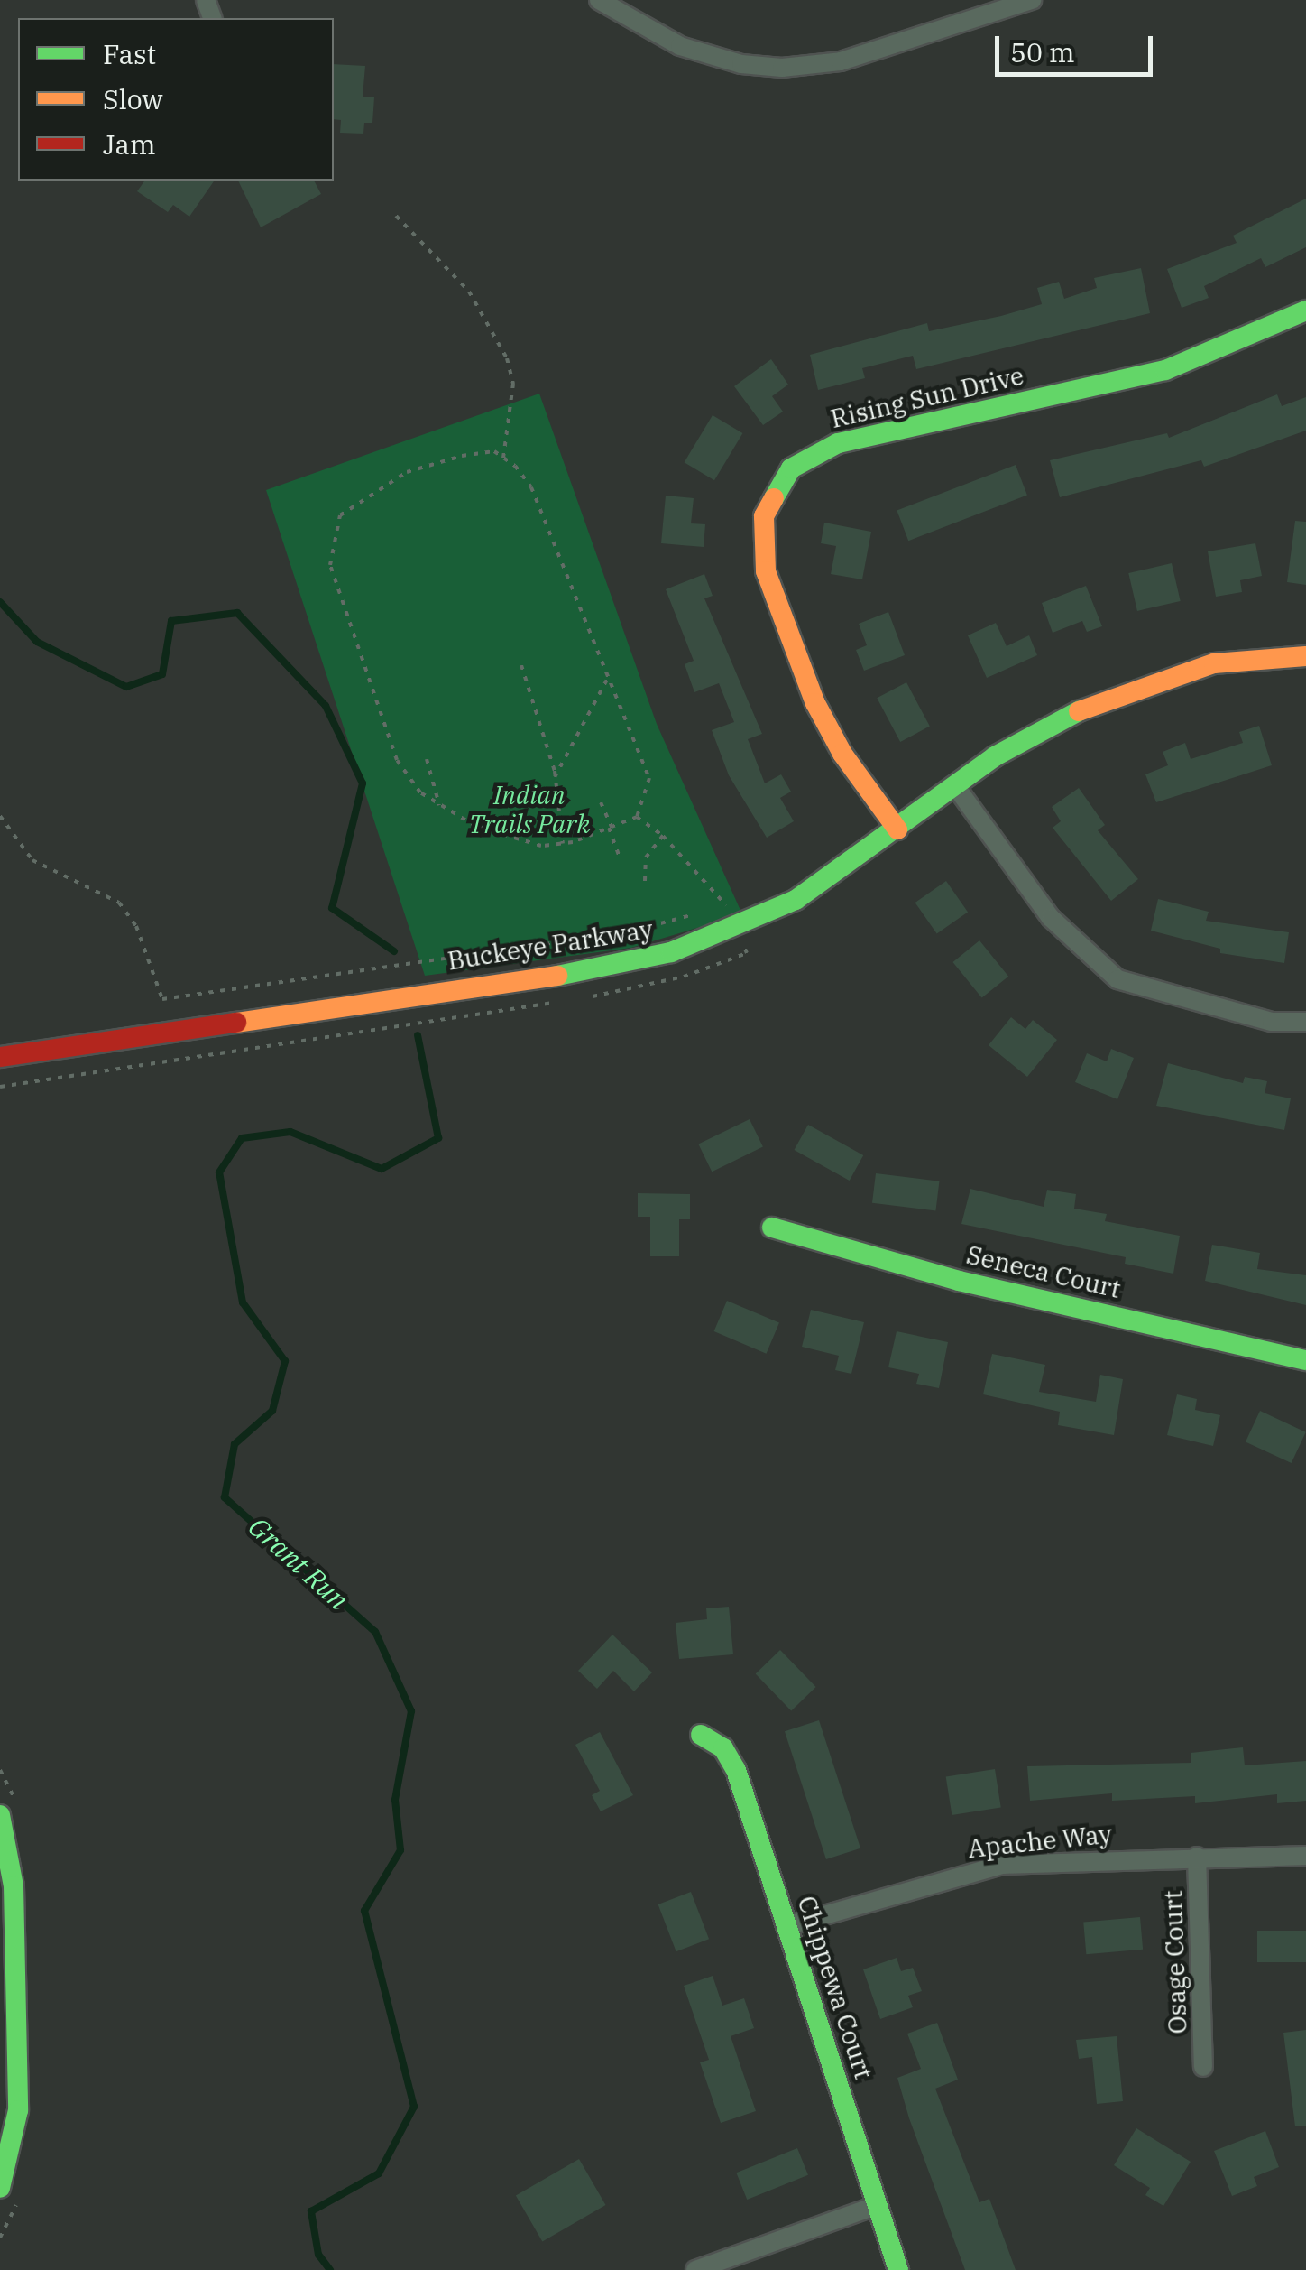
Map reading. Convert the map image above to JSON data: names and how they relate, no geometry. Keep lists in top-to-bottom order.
{
  "streets": {
    "street": [
      "Rising Sun Drive",
      "Buckeye Parkway",
      "Seneca Court",
      "Apache Way",
      "Osage Court",
      "Chippewa Court"
    ]
  },
  "crossings": [
    ["Rising Sun Drive", "Buckeye Parkway"],
    ["Apache Way", "Osage Court"],
    ["Apache Way", "Chippewa Court"]
  ],
  "water": ["Grant Run"],
  "parks": ["Indian Trails Park"],
  "legend": ["Fast", "Slow", "Jam"],
  "scale_bar": "50 m"
}
